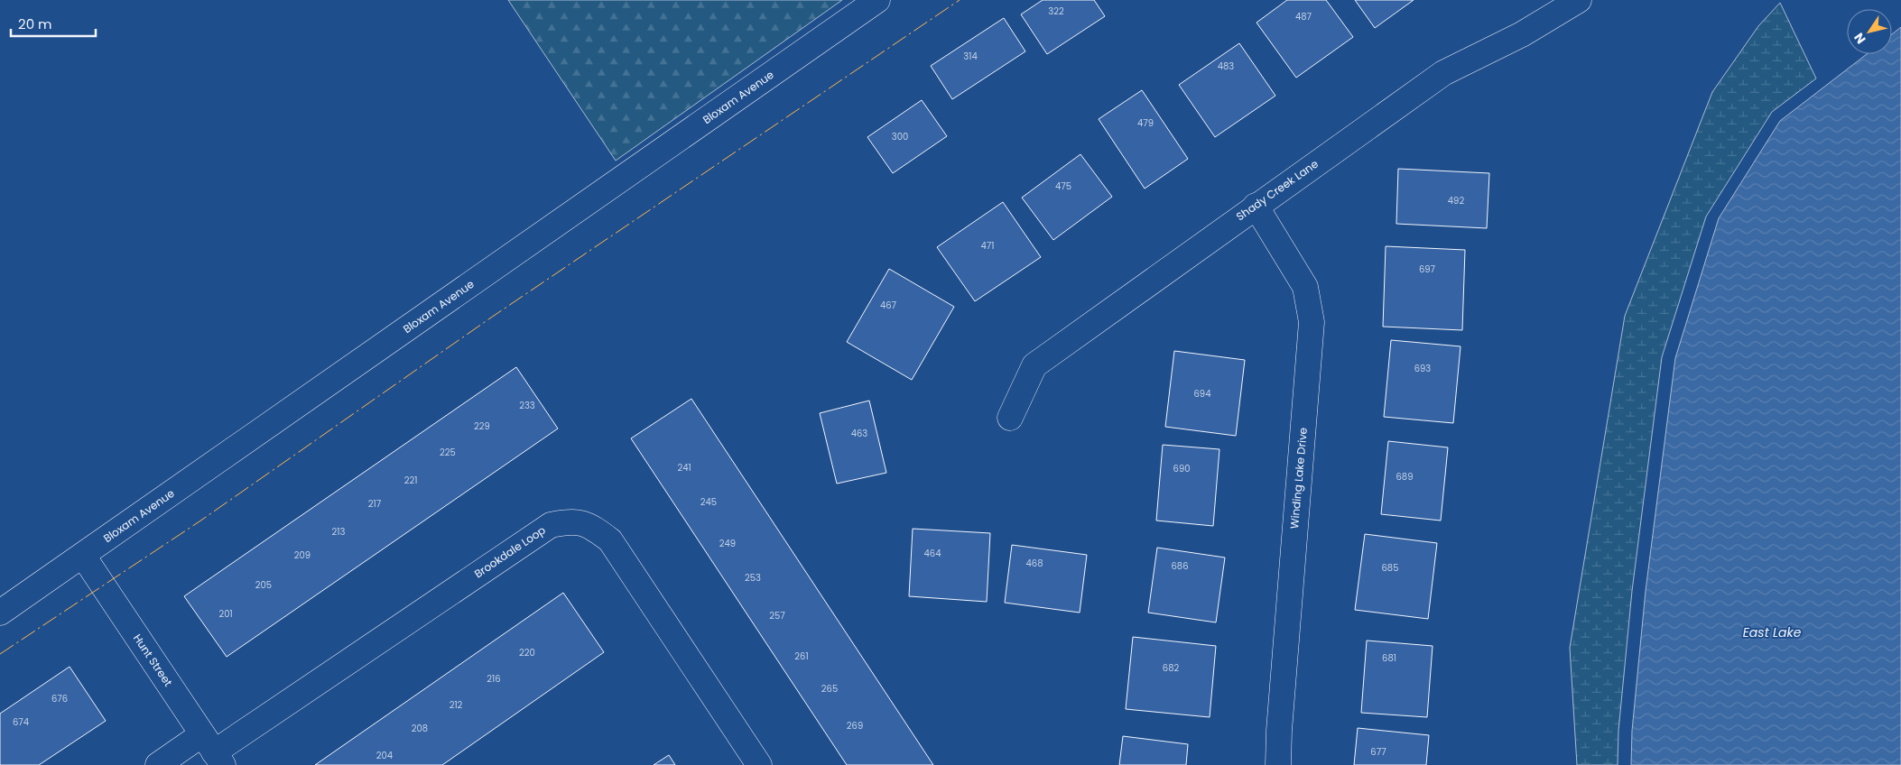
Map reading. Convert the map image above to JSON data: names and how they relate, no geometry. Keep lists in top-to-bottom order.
{
  "streets": {
    "street": [
      "Bloxam Avenue",
      "Shady Creek Lane",
      "Winding Lake Drive",
      "Brookdale Loop",
      "Hunt Street"
    ]
  },
  "crossings": [
    ["Bloxam Avenue", "Hunt Street"],
    ["Shady Creek Lane", "Winding Lake Drive"],
    ["Brookdale Loop", "Hunt Street"]
  ],
  "water": ["East Lake"],
  "house_numbers": [
    "322",
    "487",
    "314",
    "483",
    "479",
    "300",
    "475",
    "492",
    "471",
    "697",
    "467",
    "693",
    "694",
    "233",
    "229",
    "463",
    "225",
    "241",
    "690",
    "689",
    "221",
    "245",
    "217",
    "213",
    "249",
    "464",
    "209",
    "468",
    "686",
    "685",
    "253",
    "205",
    "201",
    "257",
    "220",
    "261",
    "681",
    "682",
    "216",
    "265",
    "676",
    "212",
    "674",
    "269",
    "208",
    "677",
    "204"
  ],
  "scale_bar": "20 m",
  "north": "bottom left"
}
